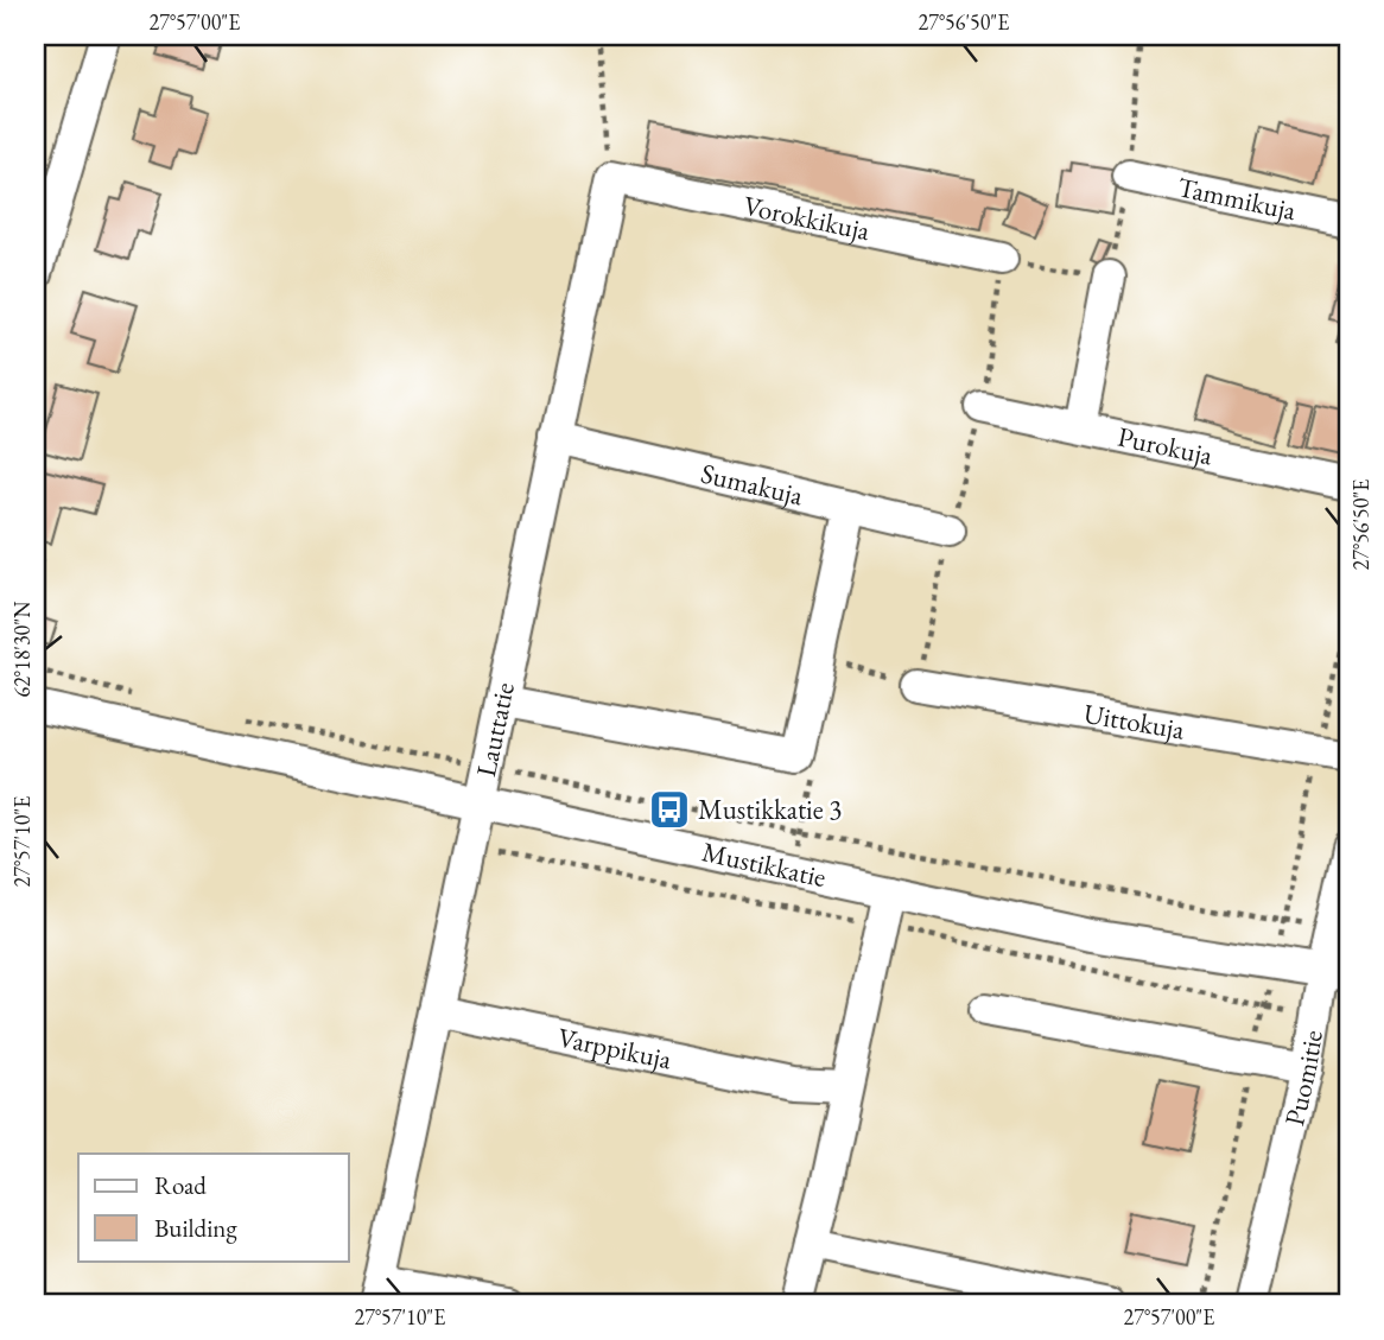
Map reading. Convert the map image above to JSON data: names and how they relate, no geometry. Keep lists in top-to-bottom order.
{
  "streets": {
    "street": [
      "Tammikuja",
      "Vorokkikuja",
      "Purokuja",
      "Sumakuja",
      "Uittokuja",
      "Lauttatie",
      "Mustikkatie",
      "Varppikuja",
      "Puomitie"
    ]
  },
  "crossings": [
    ["Vorokkikuja", "Lauttatie"],
    ["Sumakuja", "Lauttatie"],
    ["Lauttatie", "Mustikkatie"],
    ["Lauttatie", "Varppikuja"],
    ["Mustikkatie", "Puomitie"]
  ],
  "places": {
    "bus stop": ["Mustikkatie 3"]
  },
  "legend": ["Road", "Building"],
  "coordinates": [
    "27°57'00\"E",
    "27°56'50\"E",
    "62°18'30\"N",
    "27°57'10\"E"
  ]
}
